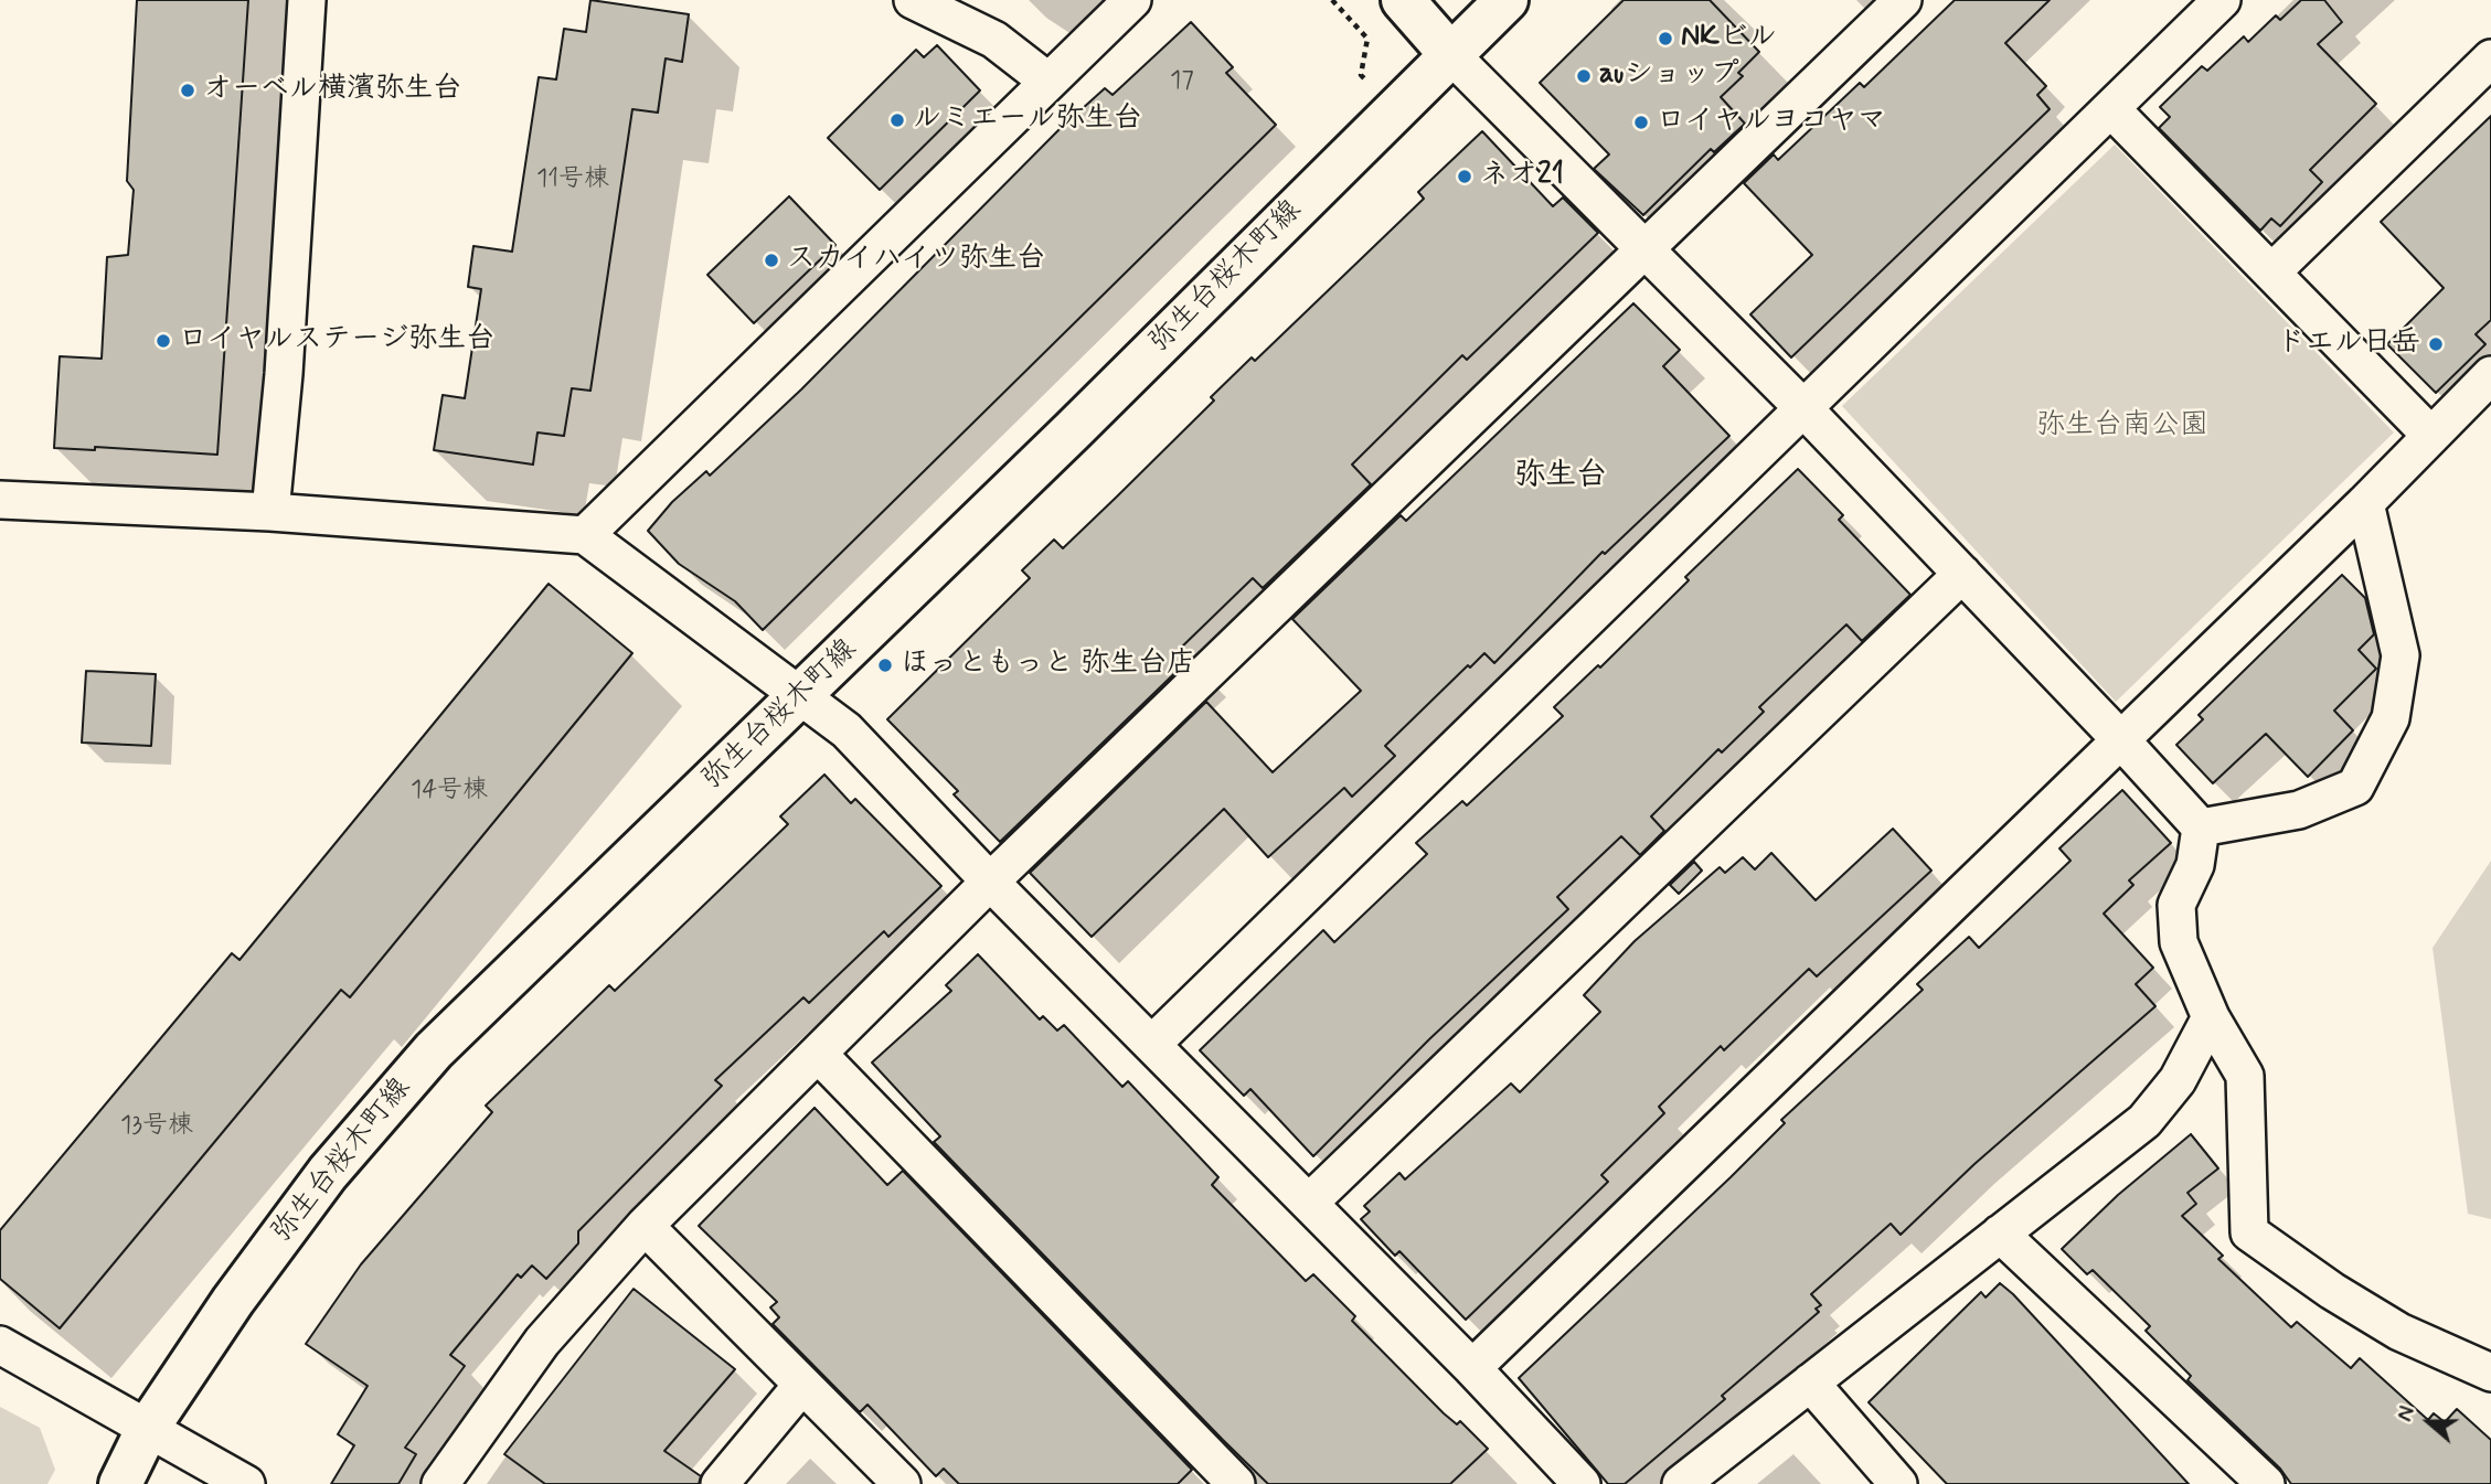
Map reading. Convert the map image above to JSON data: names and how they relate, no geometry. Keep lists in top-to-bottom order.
{
  "streets": {
    "main road": ["弥生台桜木町線"]
  },
  "districts": ["弥生台"],
  "parks": ["弥生台南公園"],
  "places": [
    "NKビル",
    "auショップ",
    "オーベル横濱弥生台",
    "ルミエール弥生台",
    "ロイヤルヨコヤマ",
    "ネオ21",
    "スカイハイツ弥生台",
    "ロイヤルステージ弥生台",
    "ドエル日岳",
    "ほっともっと 弥生台店"
  ],
  "house_numbers": [
    "17",
    "11号棟",
    "14号棟",
    "13号棟"
  ],
  "north": "left"
}
